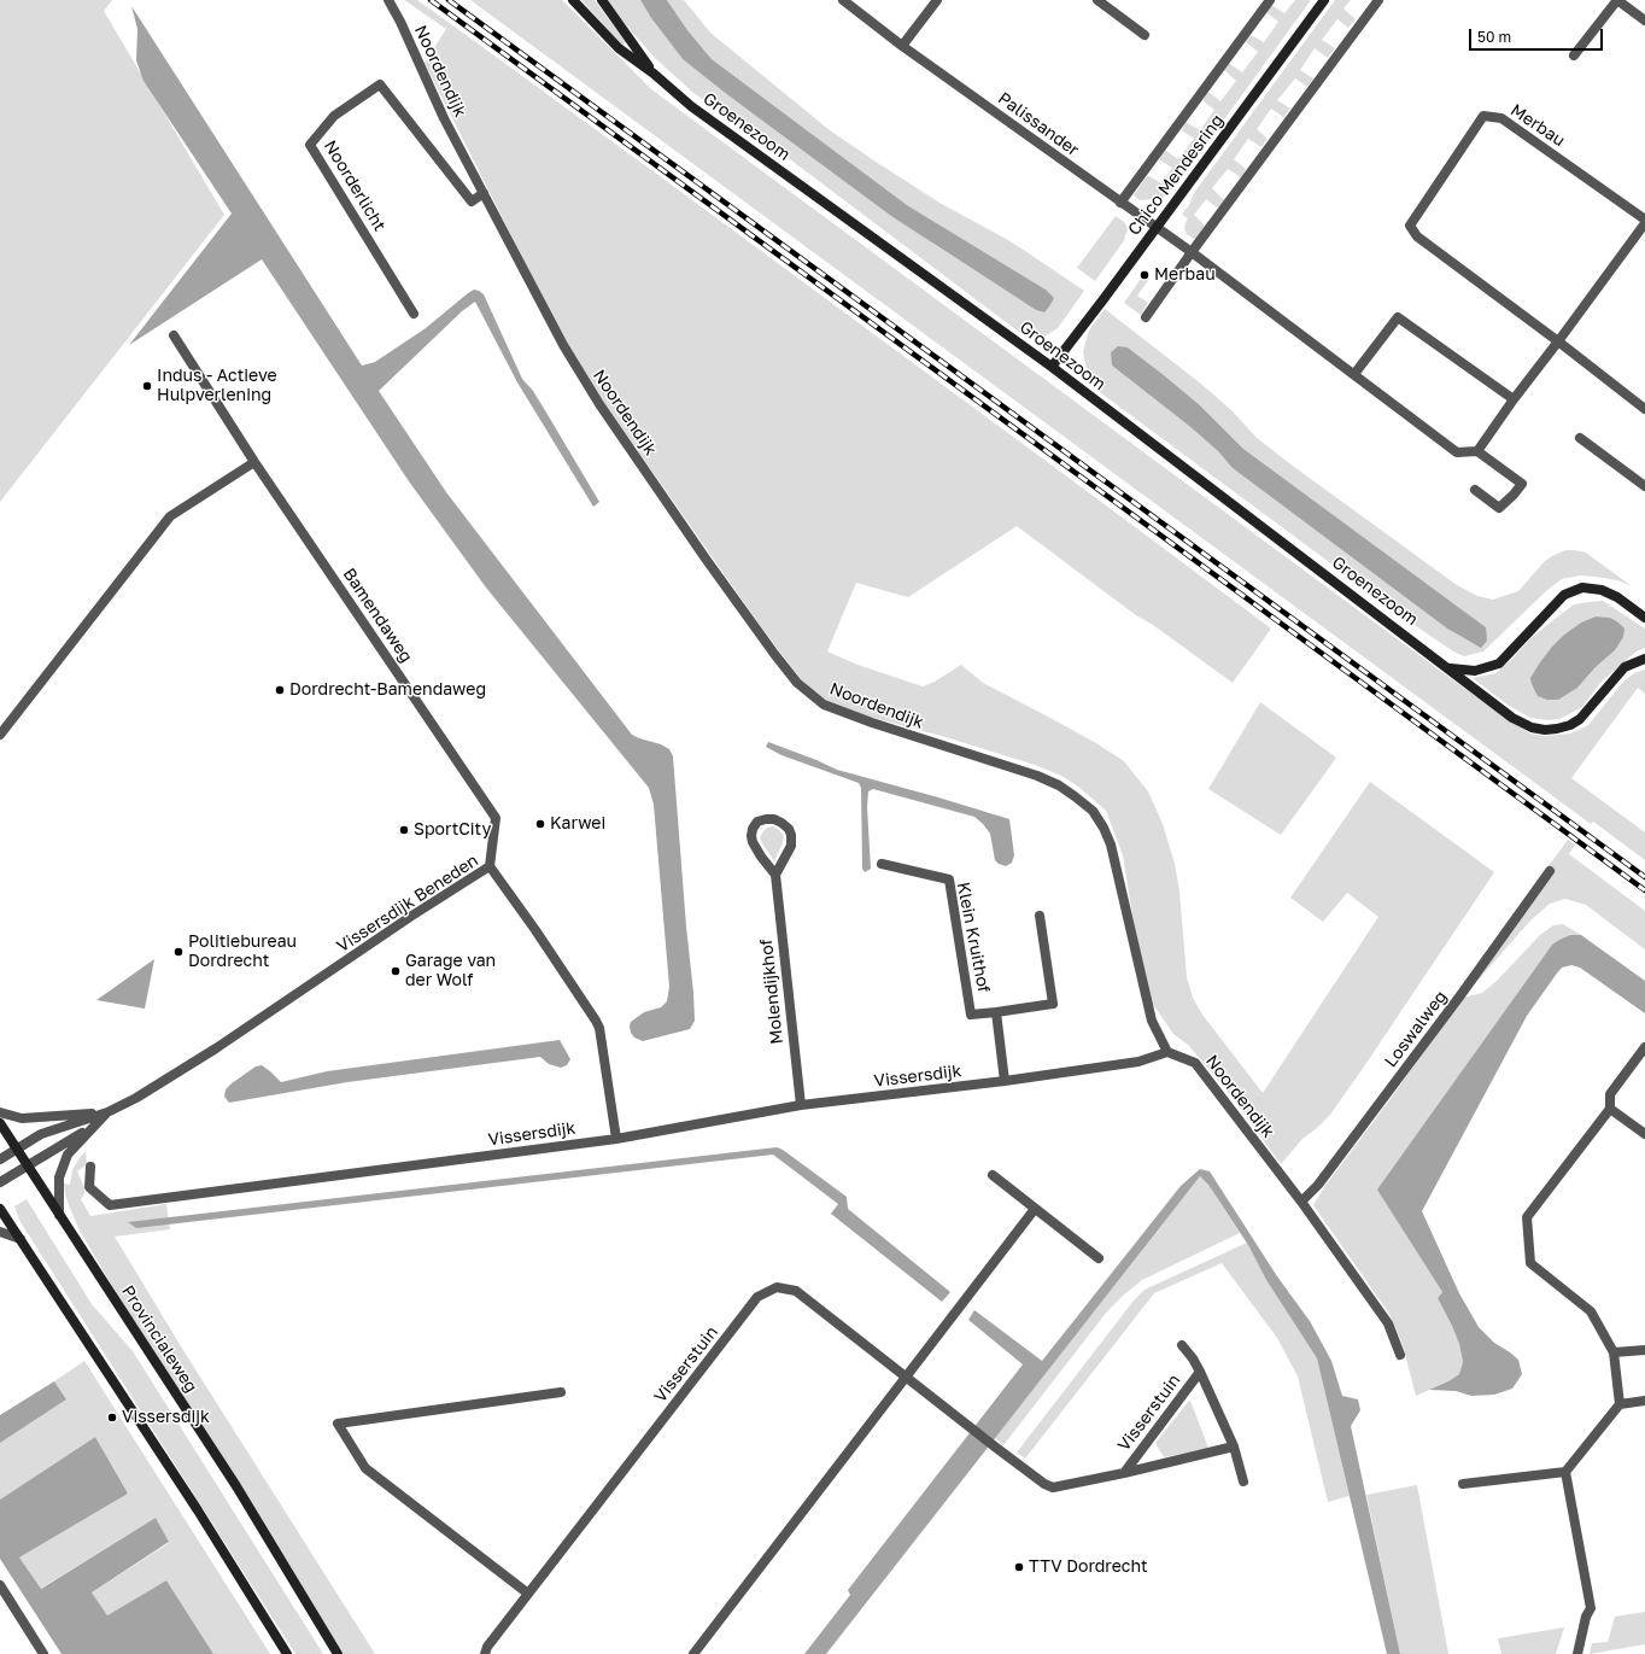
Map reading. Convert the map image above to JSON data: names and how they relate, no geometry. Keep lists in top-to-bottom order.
{
  "streets": {
    "street": [
      "Noordendijk",
      "Palissander",
      "Merbau",
      "Groenezoom",
      "Chico Mendesring",
      "Noorderlicht",
      "Bamendaweg",
      "Vissersdijk Beneden",
      "Klein Kruithof",
      "Molendijkhof",
      "Loswalweg",
      "Vissersdijk",
      "Provincialeweg",
      "Visserstuin"
    ]
  },
  "crossings": [
    ["Noordendijk", "Noorderlicht"],
    ["Noordendijk", "Loswalweg"],
    ["Noordendijk", "Vissersdijk"],
    ["Palissander", "Chico Mendesring"],
    ["Groenezoom", "Chico Mendesring"],
    ["Bamendaweg", "Vissersdijk Beneden"],
    ["Vissersdijk Beneden", "Vissersdijk"],
    ["Vissersdijk Beneden", "Provincialeweg"],
    ["Molendijkhof", "Vissersdijk"]
  ],
  "places": [
    "Merbau",
    "Indus - Actieve Hulpverlening",
    "Dordrecht-Bamendaweg",
    "Karwei",
    "SportCity",
    "Politiebureau Dordrecht",
    "Garage van der Wolf",
    "Vissersdijk",
    "TTV Dordrecht"
  ],
  "scale_bar": "50 m"
}
